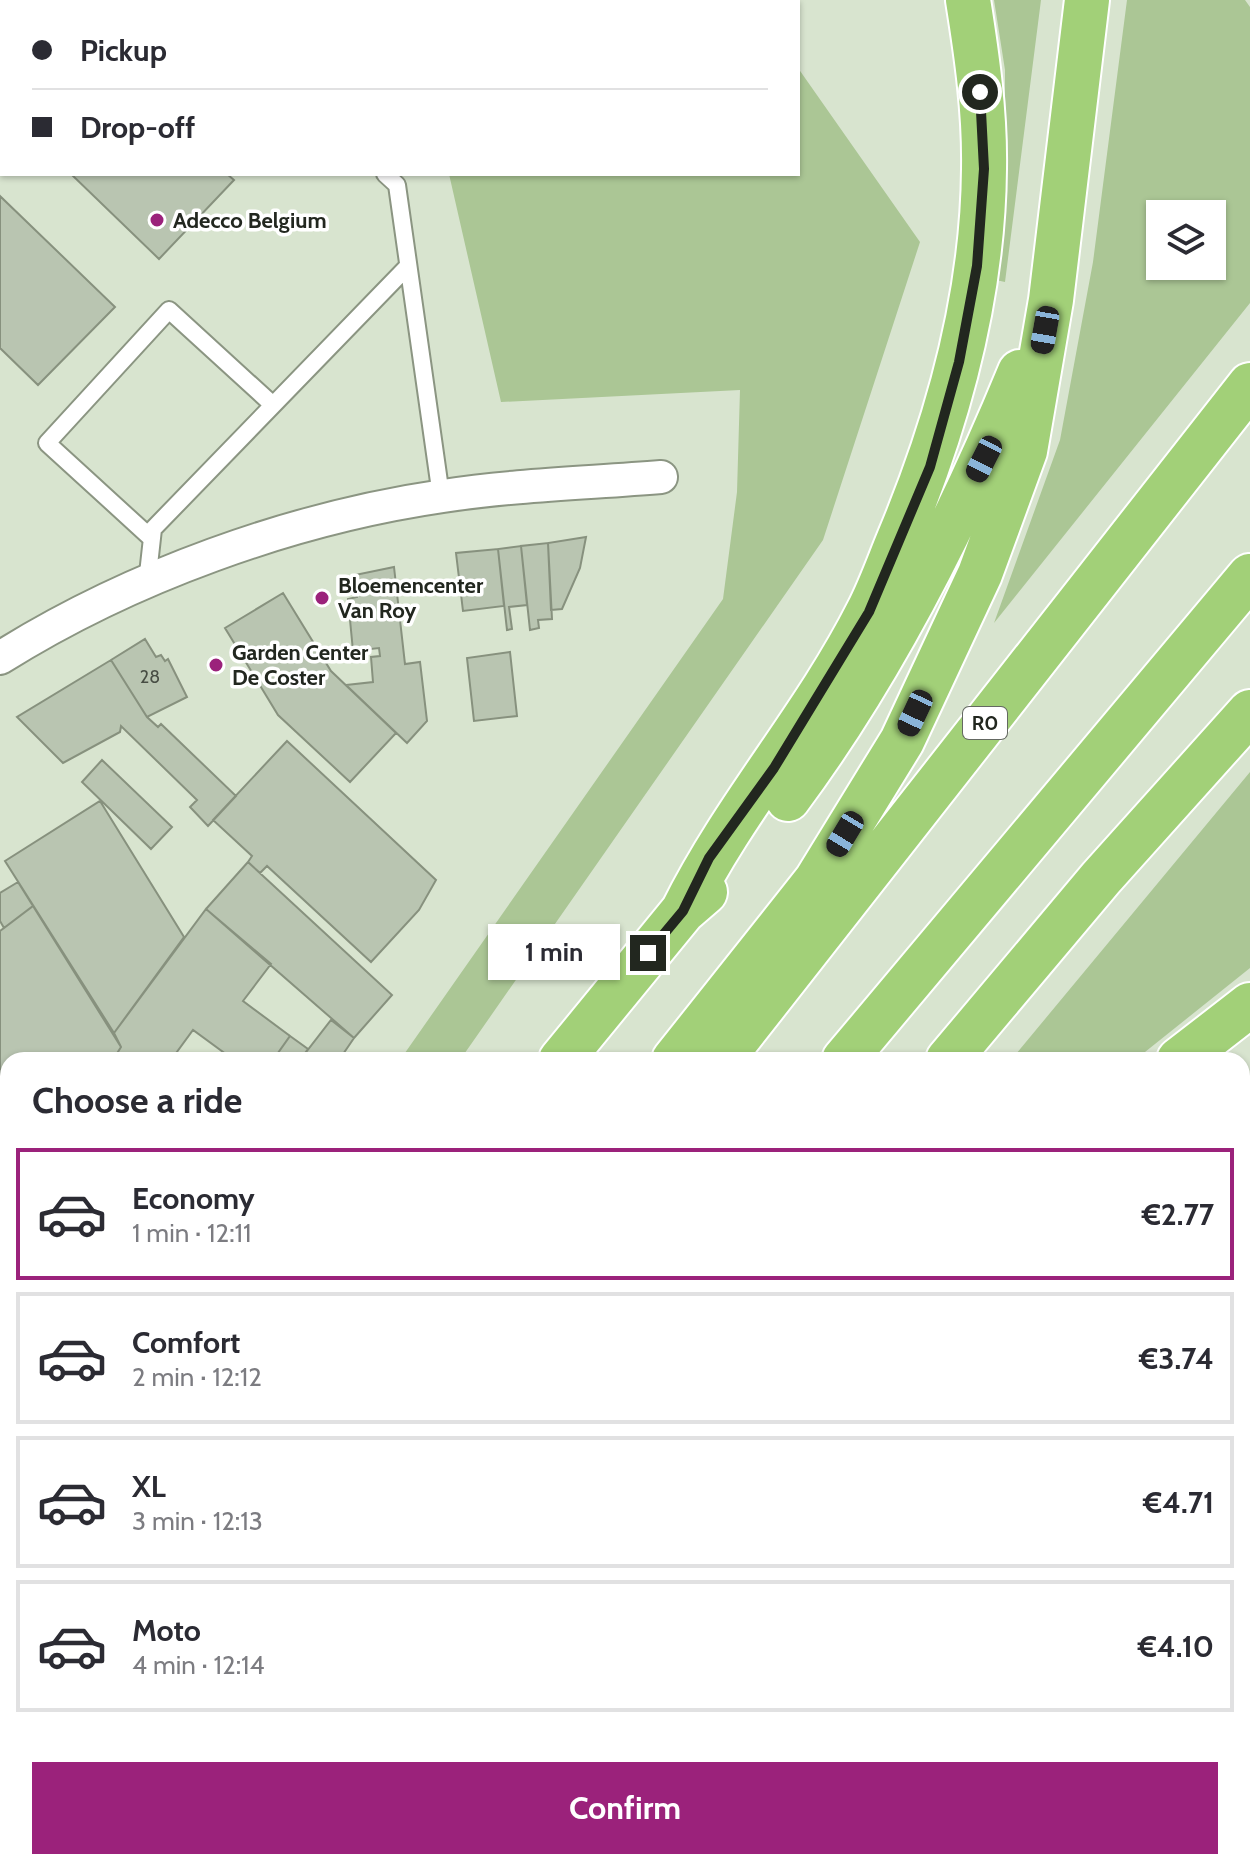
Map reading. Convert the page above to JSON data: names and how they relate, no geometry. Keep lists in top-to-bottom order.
{
  "streets": {
    "highway": ["R0"]
  },
  "places": ["Adecco Belgium", "Bloemencenter Van Roy", "Garden Center De Coster"],
  "house_numbers": ["28"],
  "page": {
    "banner": ["Pickup", "Drop-off"],
    "bubble": "1 min",
    "heading": "Choose a ride",
    "list": [
      {
        "name": "Economy",
        "note": "1 min · 12:11",
        "value": "€2.77"
      },
      {
        "name": "Comfort",
        "note": "2 min · 12:12",
        "value": "€3.74"
      },
      {
        "name": "XL",
        "note": "3 min · 12:13",
        "value": "€4.71"
      },
      {
        "name": "Moto",
        "note": "4 min · 12:14",
        "value": "€4.10"
      }
    ],
    "buttons": "Confirm"
  }
}
